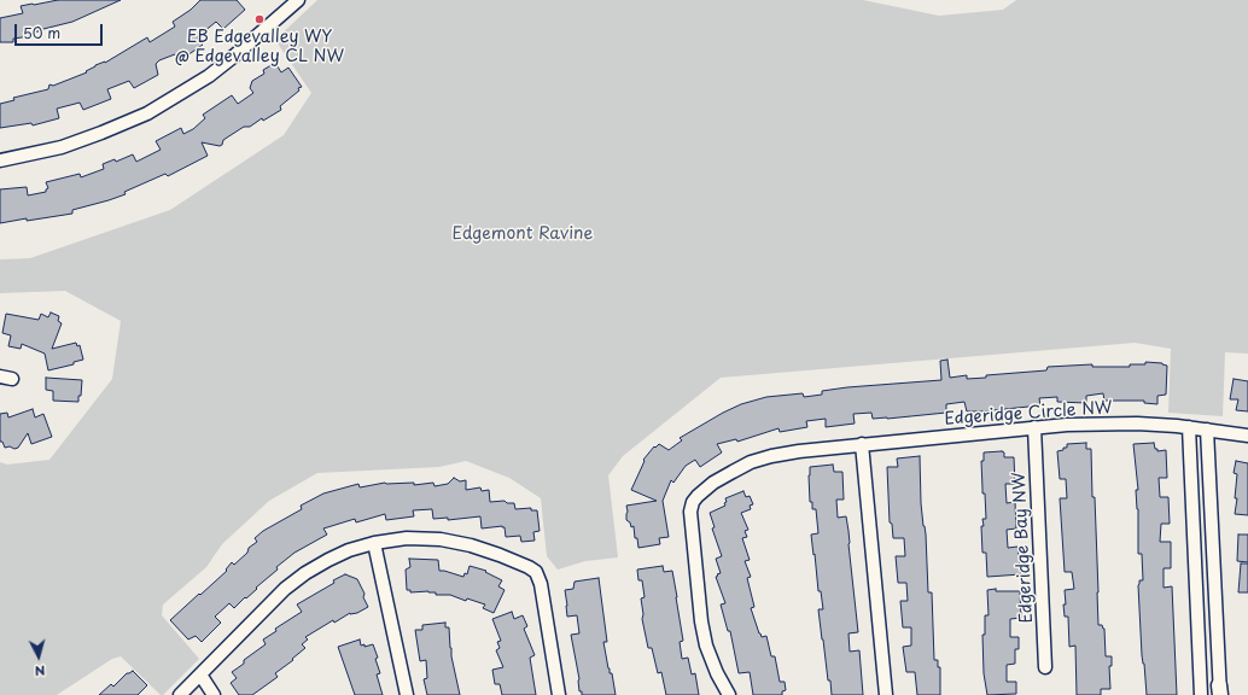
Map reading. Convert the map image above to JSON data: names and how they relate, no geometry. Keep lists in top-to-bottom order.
{
  "streets": {
    "street": ["Edgeridge Circle NW", "Edgeridge Bay NW"]
  },
  "crossings": [
    ["Edgeridge Circle NW", "Edgeridge Bay NW"]
  ],
  "parks": ["Edgemont Ravine"],
  "places": ["EB Edgevalley WY @ Edgevalley CL NW"],
  "scale_bar": "50 m",
  "north": "bottom"
}
